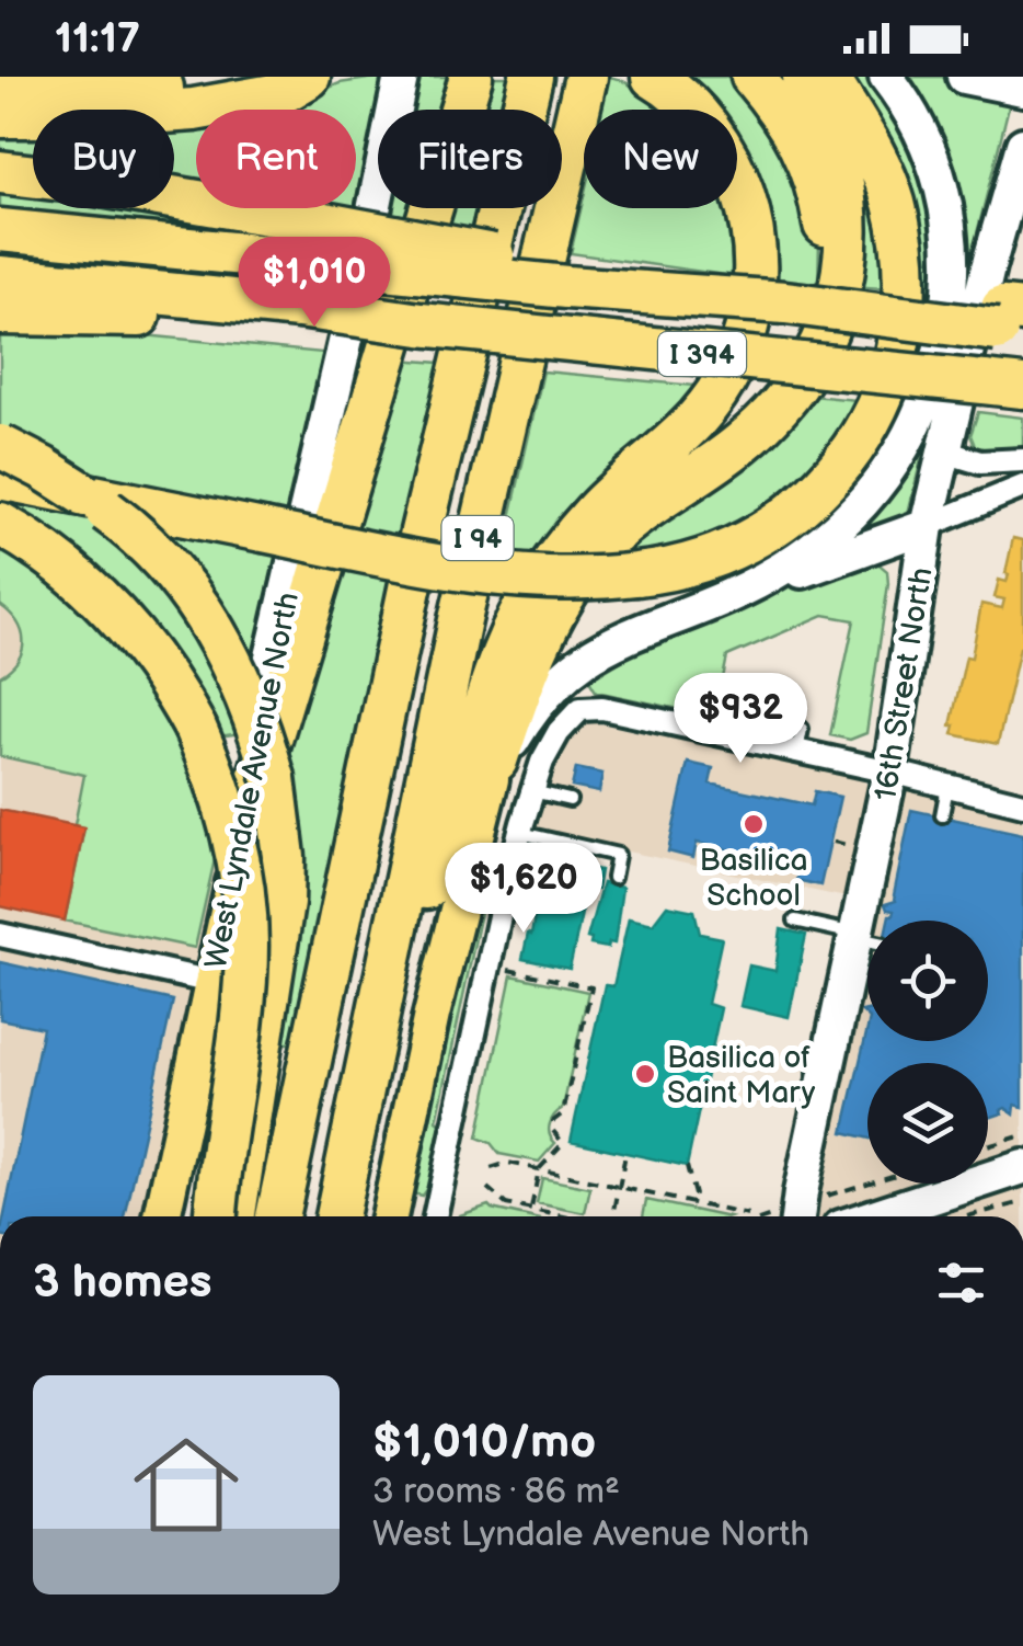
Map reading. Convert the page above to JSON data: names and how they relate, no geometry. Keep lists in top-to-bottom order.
{
  "streets": {
    "highway": ["I 394", "I 94"],
    "main road": ["16th Street North", "West Lyndale Avenue North"]
  },
  "places": ["Basilica School", "Basilica of Saint Mary"],
  "page": {
    "status": "11:17",
    "chip": [
      "Buy",
      "Rent",
      "Filters",
      "New"
    ],
    "price": ["$1,010", "$932", "$1,620"],
    "heading": "3 homes",
    "list": [
      {
        "name": "$1,010/mo",
        "note": "3 rooms · 86 m² · West Lyndale Avenue North"
      }
    ]
  }
}
